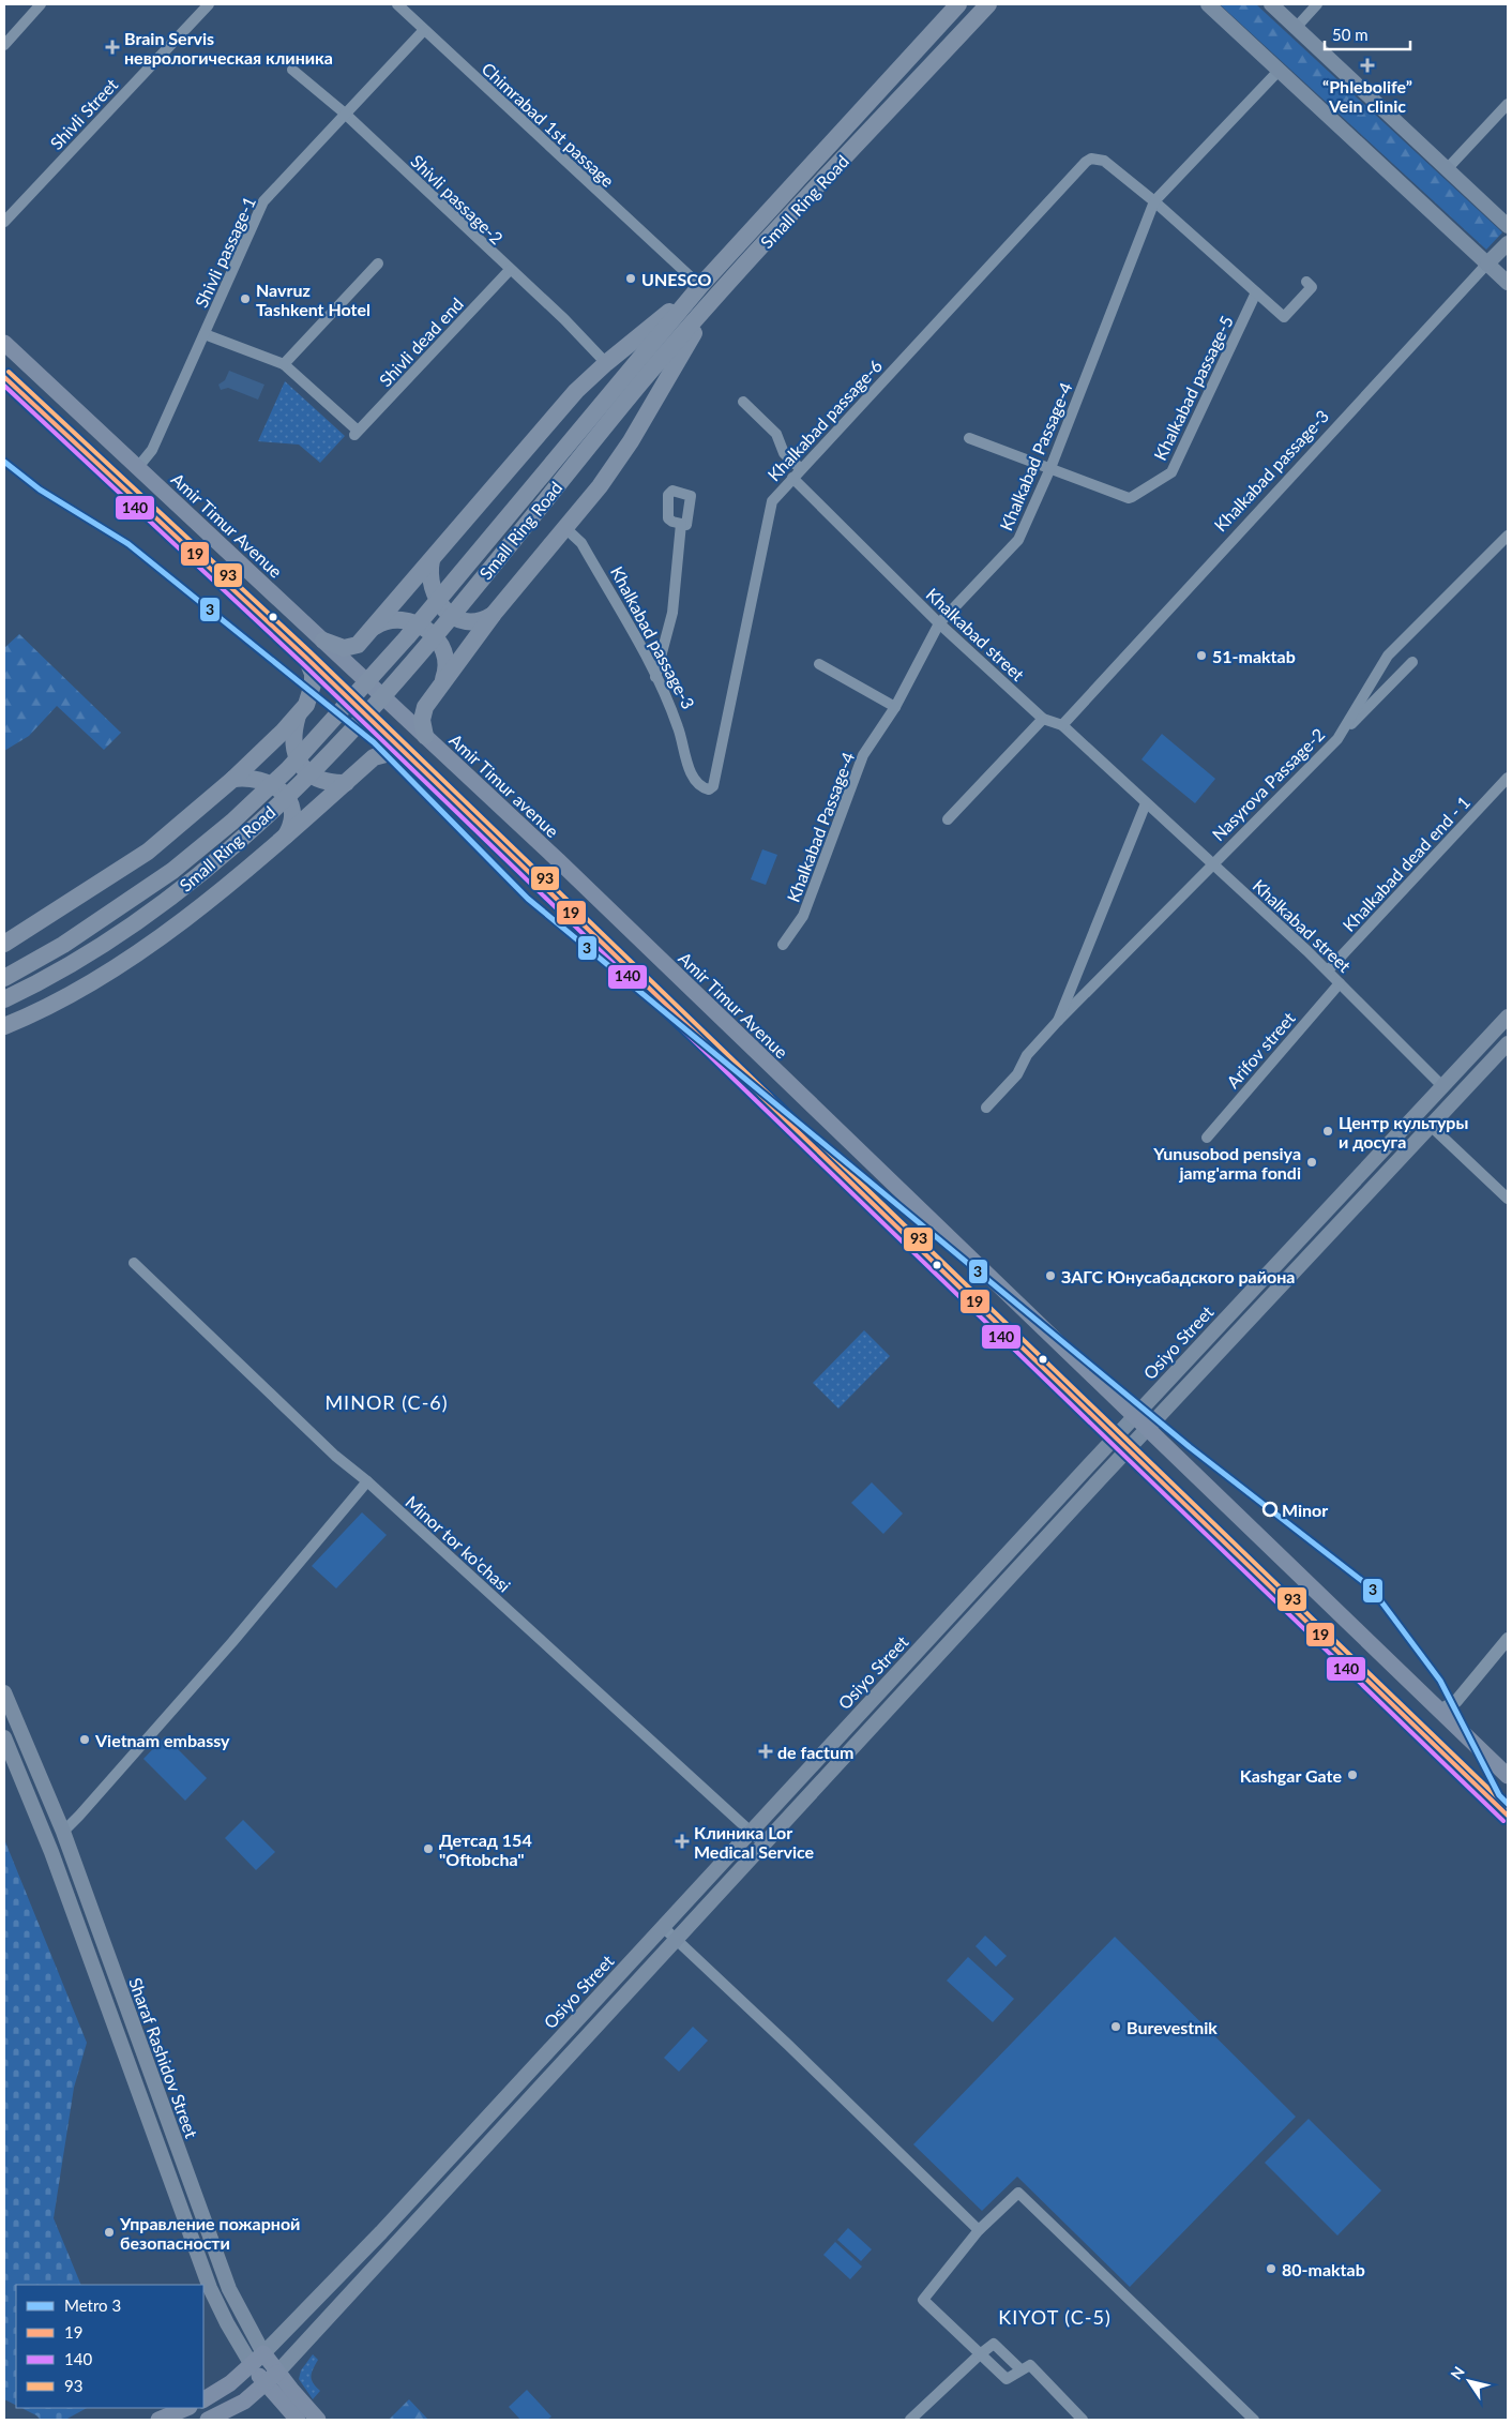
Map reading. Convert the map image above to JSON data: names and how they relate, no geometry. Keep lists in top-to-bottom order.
{
  "streets": {
    "highway": ["Small Ring Road"],
    "main road": [
      "Khalkabad passage-3",
      "Amir Timur Avenue",
      "Amir Timur avenue",
      "Osiyo Street",
      "Sharaf Rashidov Street"
    ],
    "street": [
      "Shivli Street",
      "Shivli passage-2",
      "Shivli passage-1",
      "Shivli dead end",
      "Khalkabad passage-5",
      "Khalkabad passage-6",
      "Khalkabad Passage-4",
      "Khalkabad street",
      "Nasyrova Passage-2",
      "Khalkabad dead end - 1",
      "Arifov street",
      "Minor tor ko'chasi"
    ]
  },
  "crossings": [
    ["Shivli passage-2", "Shivli passage-1"],
    ["Shivli passage-2", "Shivli dead end"],
    ["Shivli passage-1", "Amir Timur Avenue"],
    ["Khalkabad passage-5", "Khalkabad Passage-4"],
    ["Khalkabad passage-6", "Khalkabad Passage-4"],
    ["Khalkabad passage-6", "Khalkabad passage-3"],
    ["Khalkabad passage-6", "Khalkabad street"],
    ["Khalkabad Passage-4", "Khalkabad street"],
    ["Khalkabad passage-3", "Khalkabad street"],
    ["Amir Timur Avenue", "Amir Timur avenue"],
    ["Khalkabad street", "Nasyrova Passage-2"],
    ["Khalkabad street", "Khalkabad dead end - 1"],
    ["Khalkabad street", "Arifov street"],
    ["Khalkabad street", "Osiyo Street"],
    ["Osiyo Street", "Minor tor ko'chasi"],
    ["Osiyo Street", "Sharaf Rashidov Street"]
  ],
  "districts": ["MINOR (C-6)", "KIYOT (C-5)"],
  "places": {
    "health": [
      "Brain Servis неврологическая клиника",
      "“Phlebolife” Vein clinic",
      "de factum",
      "Клиника Lor Medical Service"
    ],
    "other": [
      "UNESCO",
      "Navruz Tashkent Hotel",
      "51-maktab",
      "Центр культуры и досуга",
      "Yunusobod pensiya jamg'arma fondi",
      "ЗАГС Юнусабадского района",
      "Minor",
      "Vietnam embassy",
      "Kashgar Gate",
      "Детсад 154 \"Oftobcha\"",
      "Burevestnik",
      "Управление пожарной безопасности",
      "80-maktab"
    ]
  },
  "lines": [
    "transit line 93",
    "transit line 19",
    "transit line 140",
    "metro line 3"
  ],
  "legend": [
    "Metro 3",
    "19",
    "140",
    "93"
  ],
  "scale_bar": "50 m",
  "north": "top left"
}
